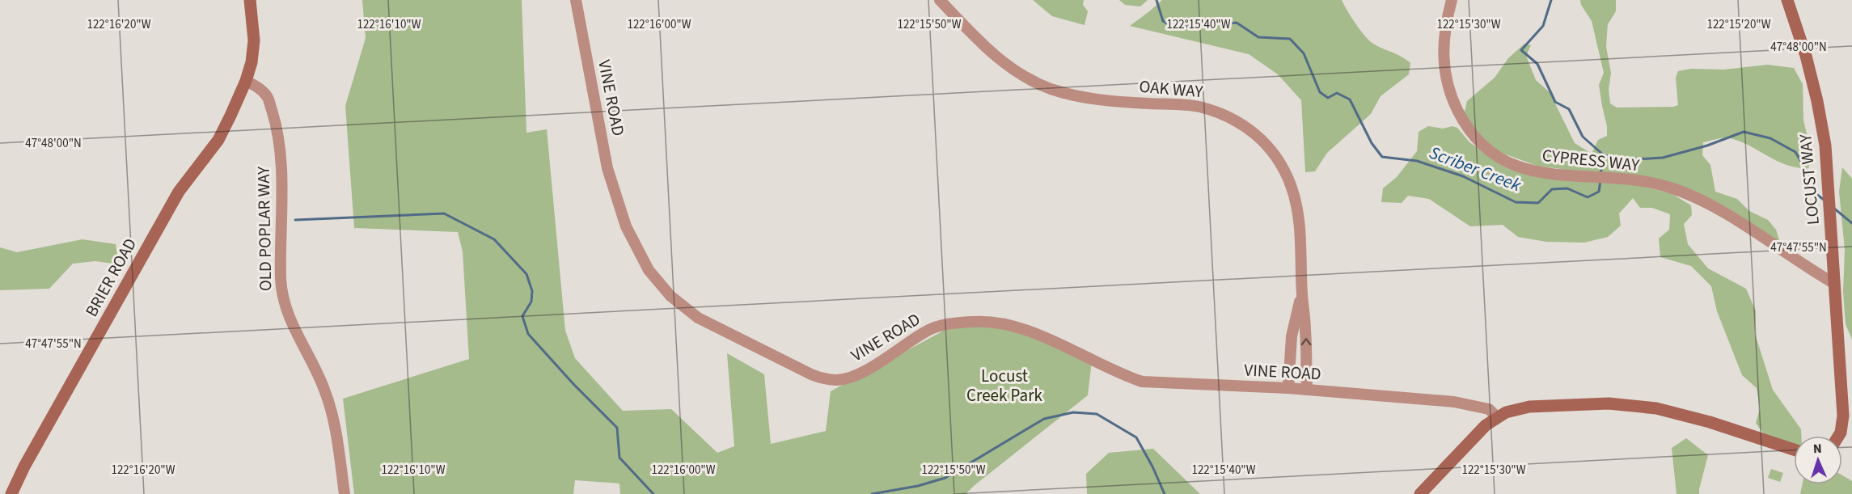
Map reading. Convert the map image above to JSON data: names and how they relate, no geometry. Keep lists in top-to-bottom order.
{
  "streets": {
    "main road": ["LOCUST WAY", "BRIER ROAD"],
    "street": [
      "OAK WAY",
      "VINE ROAD",
      "CYPRESS WAY",
      "OLD POPLAR WAY"
    ]
  },
  "crossings": [
    ["OAK WAY", "VINE ROAD"],
    ["CYPRESS WAY", "LOCUST WAY"],
    ["OLD POPLAR WAY", "BRIER ROAD"]
  ],
  "water": ["Scriber Creek"],
  "parks": ["Locust Creek Park"],
  "north": "top",
  "coordinates": [
    "122°16'20\"W",
    "122°16'10\"W",
    "122°16'00\"W",
    "122°15'50\"W",
    "122°15'40\"W",
    "122°15'30\"W",
    "122°15'20\"W",
    "47°48'00\"N",
    "47°47'55\"N"
  ]
}
